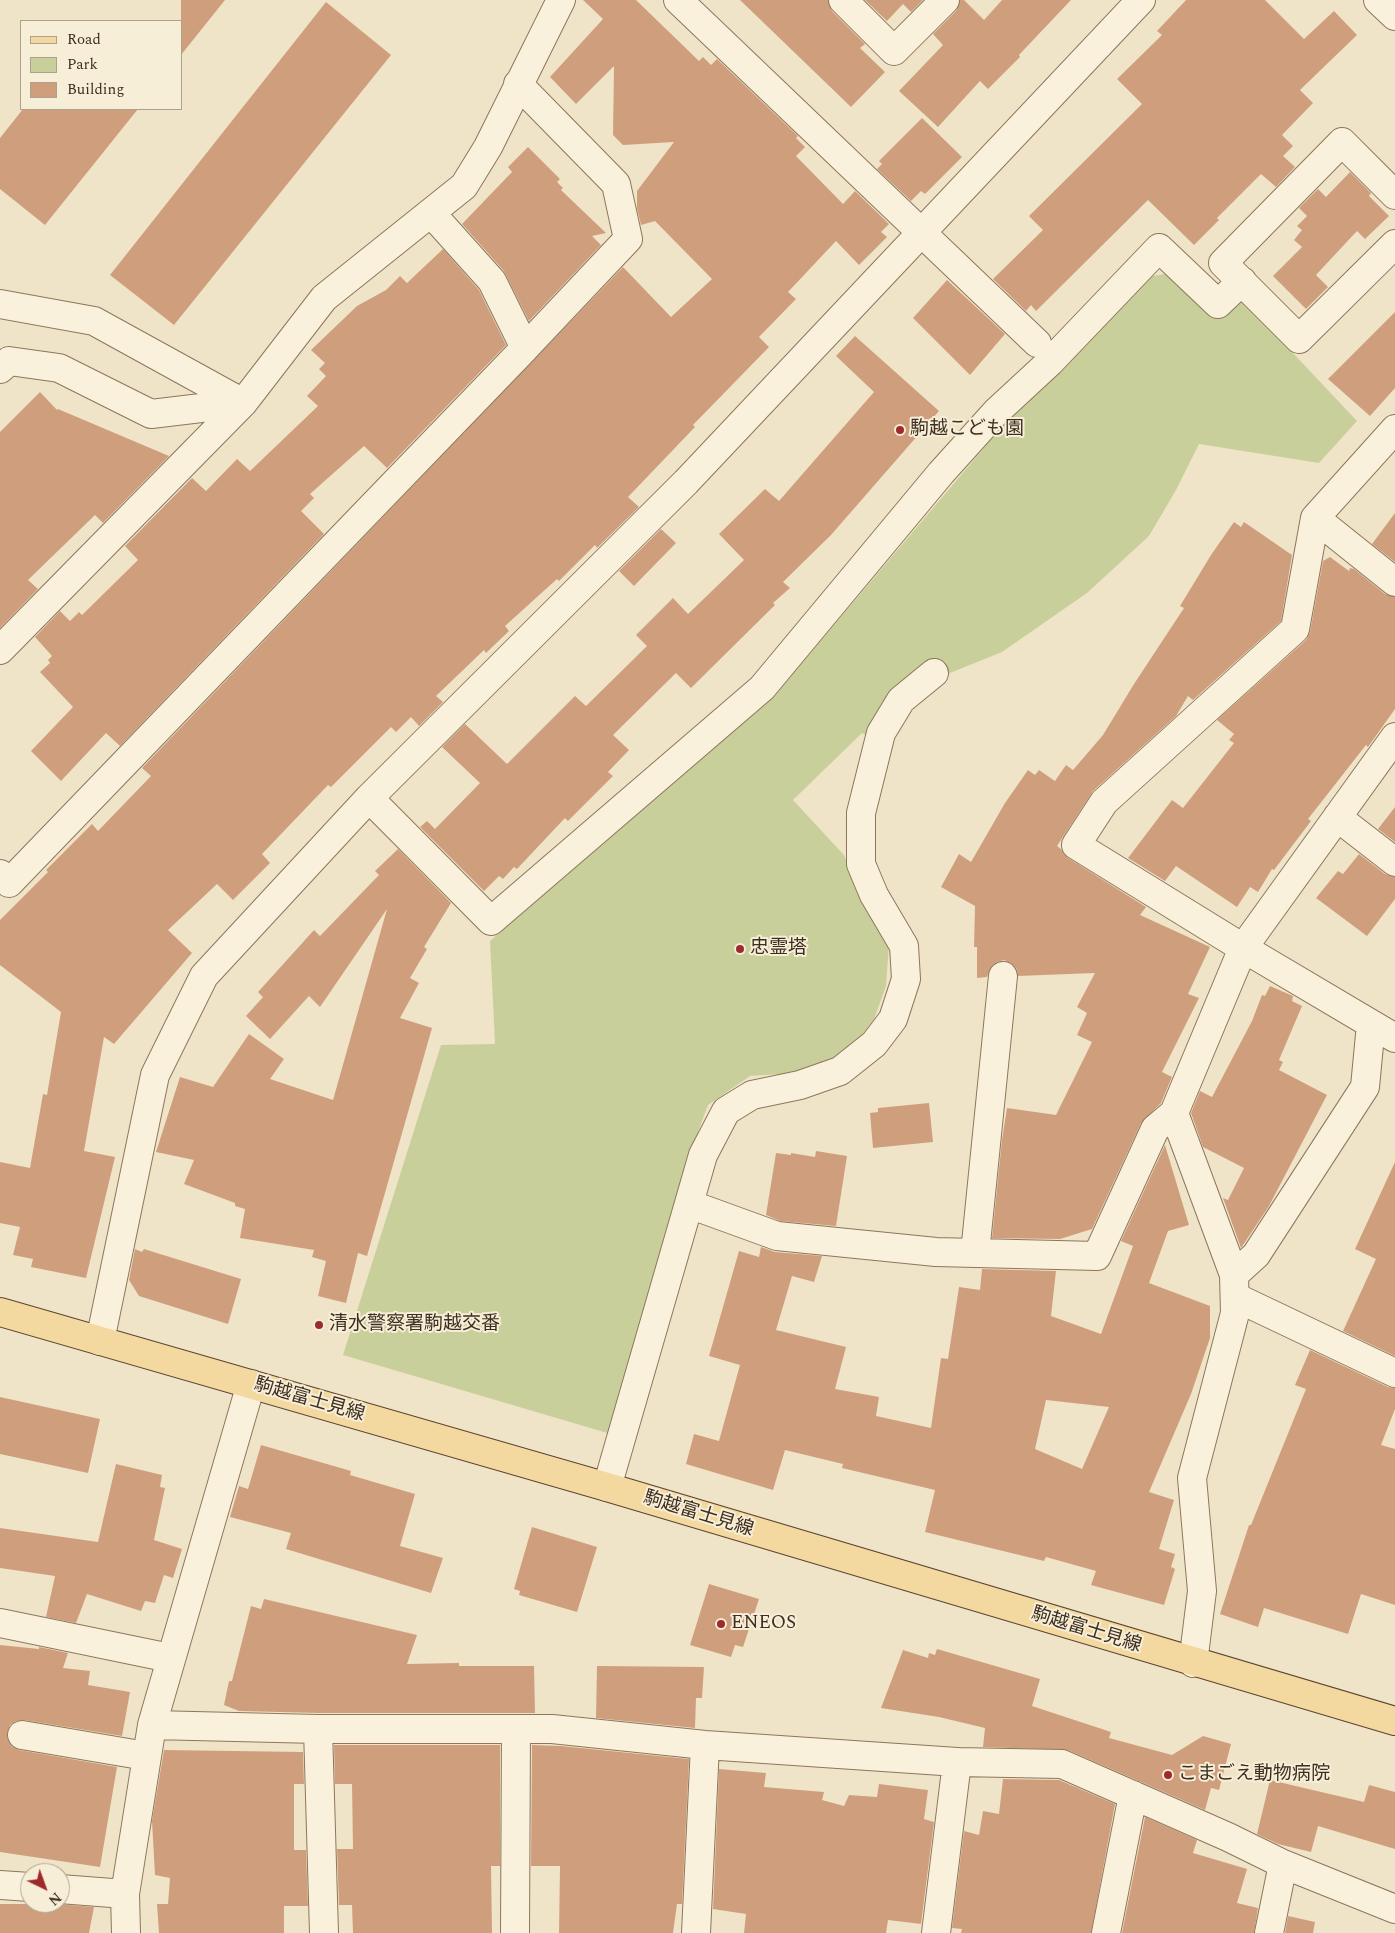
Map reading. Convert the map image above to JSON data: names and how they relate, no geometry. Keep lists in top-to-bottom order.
{
  "streets": {
    "main road": ["駒越富士見線"]
  },
  "places": [
    "駒越こども園",
    "忠霊塔",
    "清水警察署駒越交番",
    "ENEOS",
    "こまごえ動物病院"
  ],
  "legend": ["Road", "Park", "Building"],
  "north": "bottom right"
}
